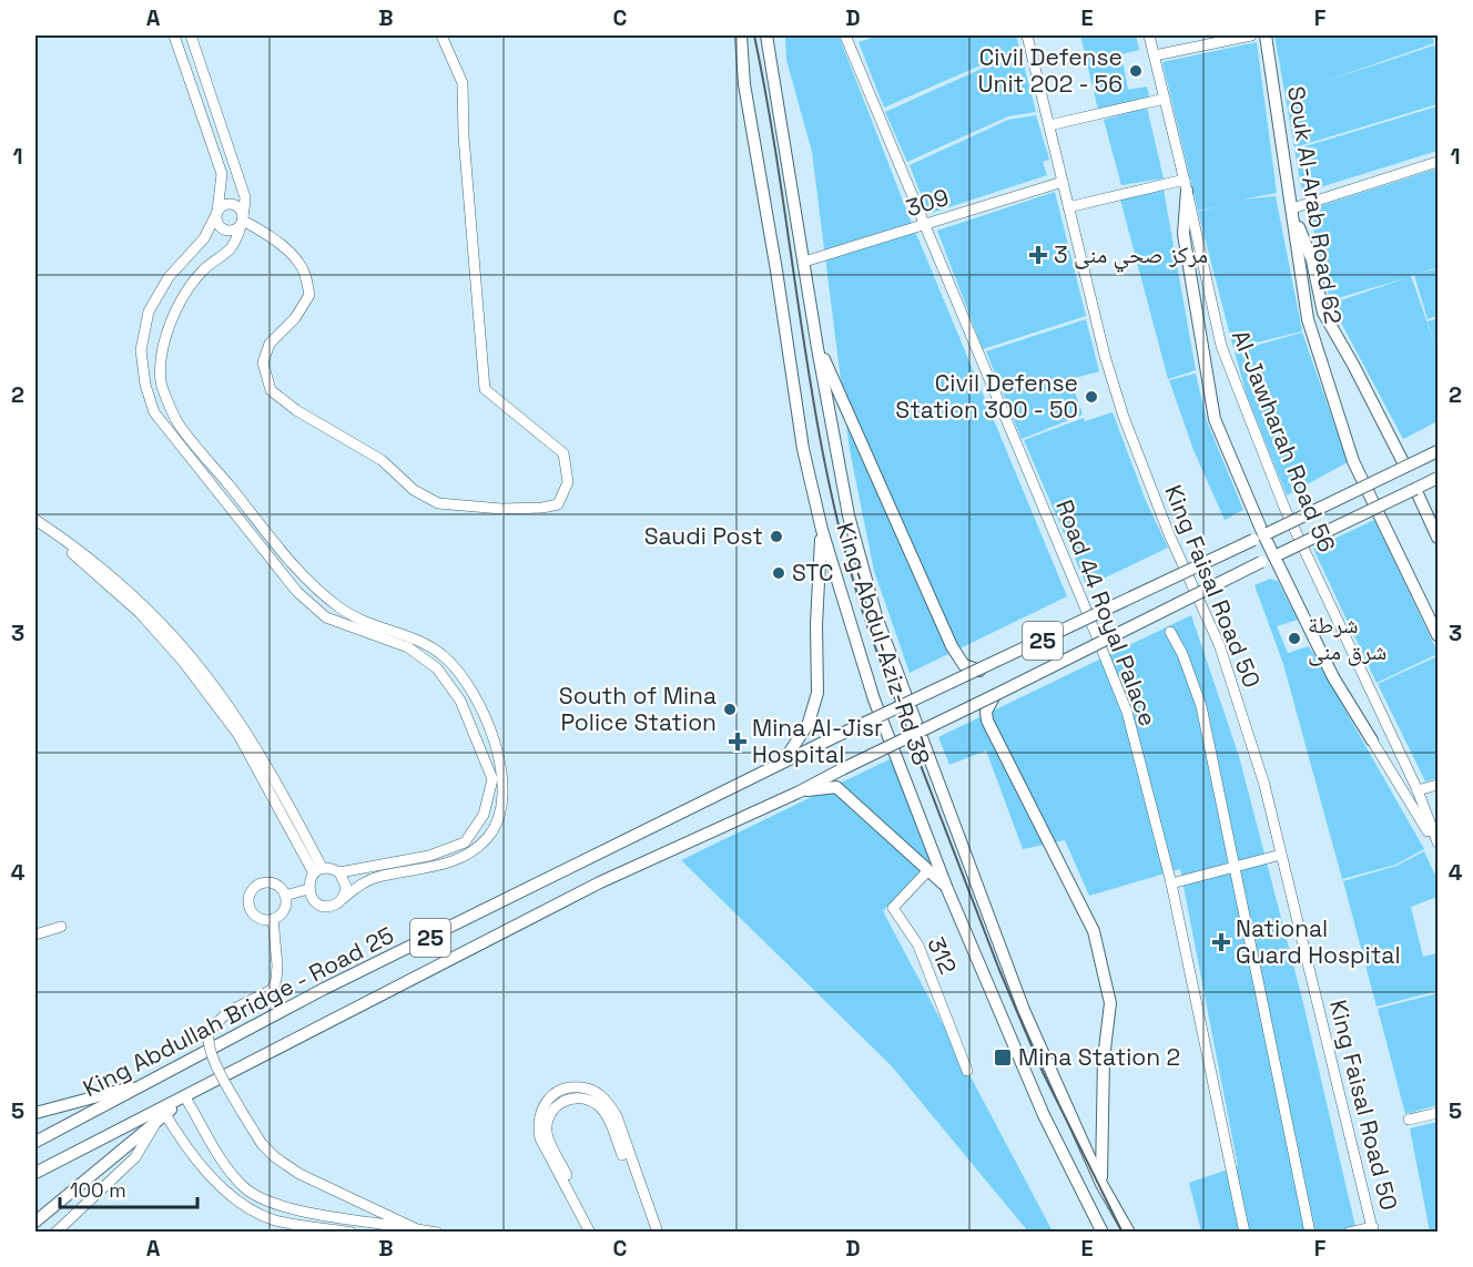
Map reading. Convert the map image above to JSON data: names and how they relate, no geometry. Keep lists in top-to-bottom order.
{
  "streets": {
    "main road": [
      "Souk Al-Arab Road 62",
      "25",
      "King-Abdul-Aziz-Rd 38",
      "King Abdullah Bridge - Road 25"
    ],
    "street": [
      "309",
      "Al-Jawharah Road 56",
      "King Faisal Road 50",
      "Road 44 Royal Palace",
      "312"
    ]
  },
  "crossings": [
    ["309", "King Faisal Road 50"],
    ["309", "Road 44 Royal Palace"],
    ["309", "King-Abdul-Aziz-Rd 38"]
  ],
  "places": {
    "other": [
      "Civil Defense Unit 202 - 56",
      "Civil Defense Station 300 - 50",
      "Saudi Post",
      "STC",
      "شرطة شرق منى",
      "South of Mina Police Station"
    ],
    "health": ["مركز صحي منى 3", "Mina Al-Jisr Hospital", "National Guard Hospital"],
    "transit": ["Mina Station 2"]
  },
  "scale_bar": "100 m",
  "grid": {
    "columns": [
      "A",
      "B",
      "C",
      "D",
      "E",
      "F"
    ],
    "rows": [
      "1",
      "2",
      "3",
      "4",
      "5"
    ]
  }
}
